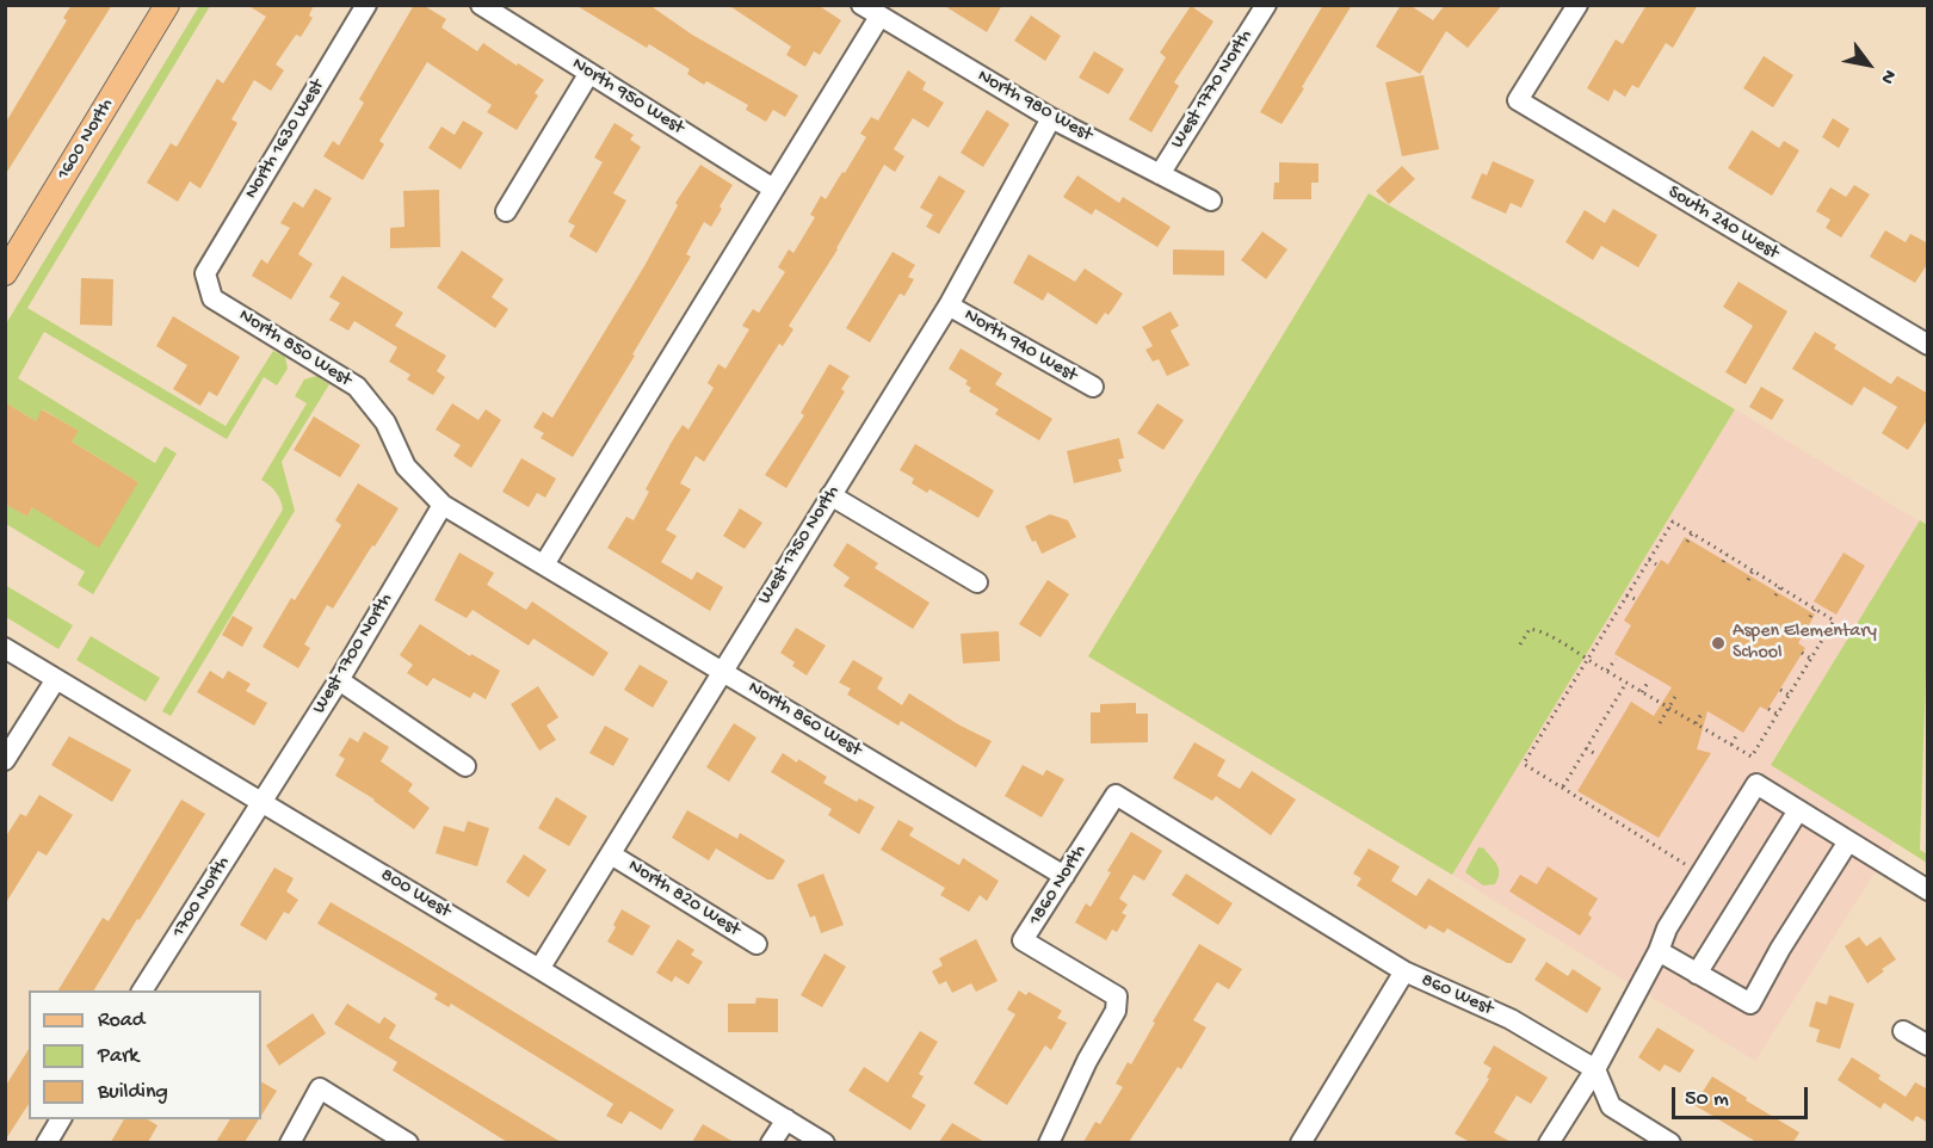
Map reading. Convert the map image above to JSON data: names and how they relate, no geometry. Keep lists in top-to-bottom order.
{
  "streets": {
    "main road": ["1600 North"],
    "street": [
      "West 1770 North",
      "North 950 West",
      "North 980 West",
      "North 1630 West",
      "South 240 West",
      "North 940 West",
      "North 850 West",
      "West 1750 North",
      "West 1700 North",
      "North 860 West",
      "1860 North",
      "800 West",
      "1700 North",
      "North 820 West",
      "860 West"
    ]
  },
  "crossings": [
    ["West 1770 North", "North 980 West"],
    ["North 980 West", "West 1750 North"],
    ["North 1630 West", "North 850 West"],
    ["North 940 West", "West 1750 North"],
    ["North 850 West", "West 1700 North"],
    ["North 850 West", "North 860 West"],
    ["West 1750 North", "North 860 West"],
    ["West 1750 North", "800 West"],
    ["West 1750 North", "North 820 West"],
    ["West 1700 North", "800 West"],
    ["West 1700 North", "1700 North"],
    ["North 860 West", "1860 North"],
    ["1860 North", "860 West"],
    ["800 West", "1700 North"]
  ],
  "places": ["Aspen Elementary School"],
  "legend": ["Road", "Park", "Building"],
  "scale_bar": "50 m",
  "north": "bottom right"
}
